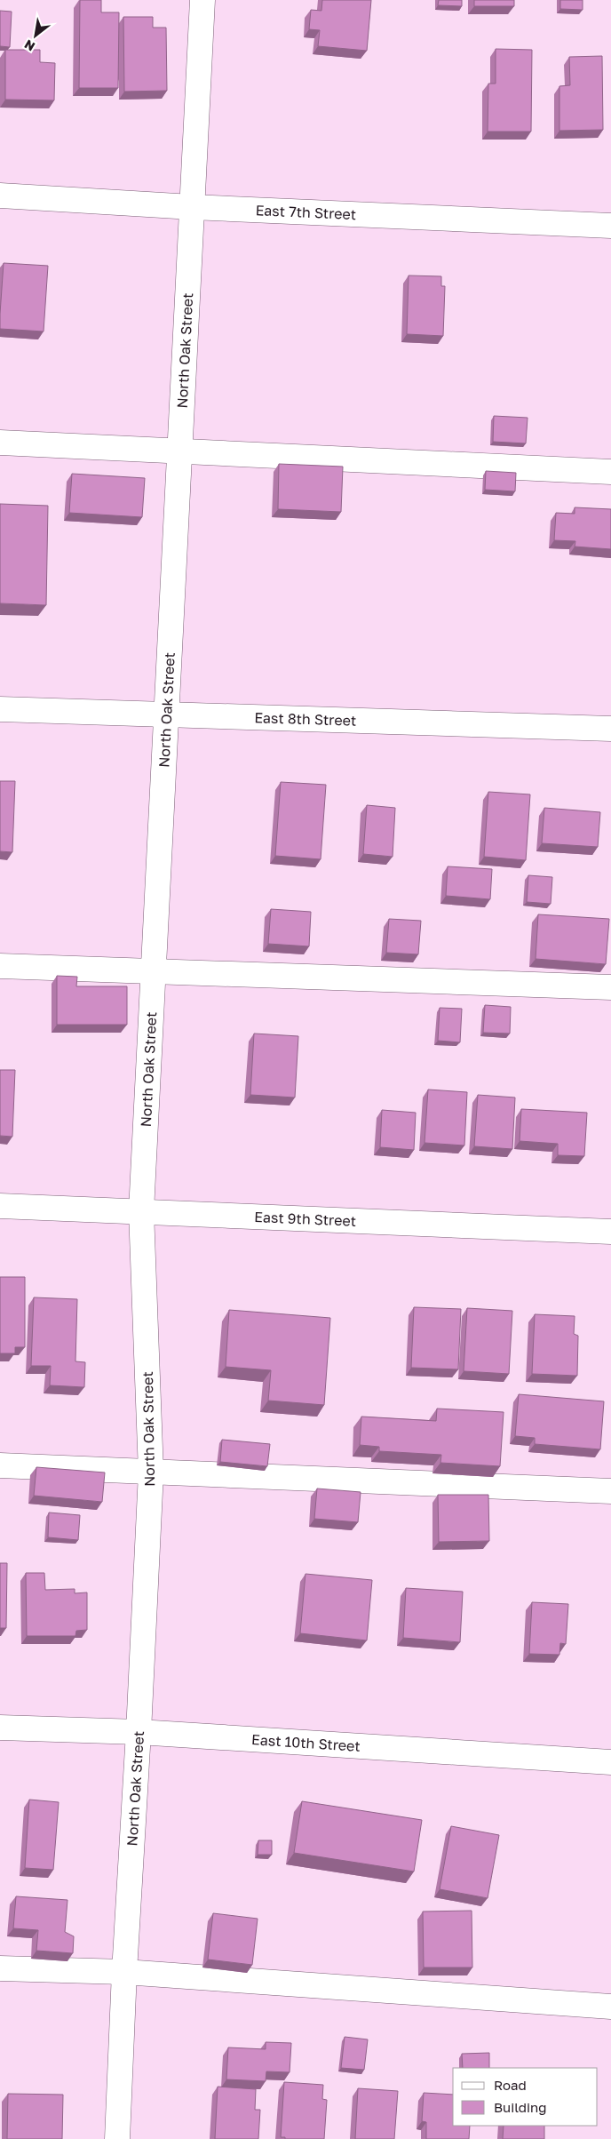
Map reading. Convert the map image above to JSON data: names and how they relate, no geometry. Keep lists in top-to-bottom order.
{
  "streets": {
    "street": [
      "East 7th Street",
      "North Oak Street",
      "East 8th Street",
      "East 9th Street",
      "East 10th Street"
    ]
  },
  "crossings": [
    ["East 7th Street", "North Oak Street"],
    ["North Oak Street", "East 8th Street"],
    ["North Oak Street", "East 9th Street"],
    ["North Oak Street", "East 10th Street"]
  ],
  "legend": ["Road", "Building"],
  "north": "bottom left"
}
